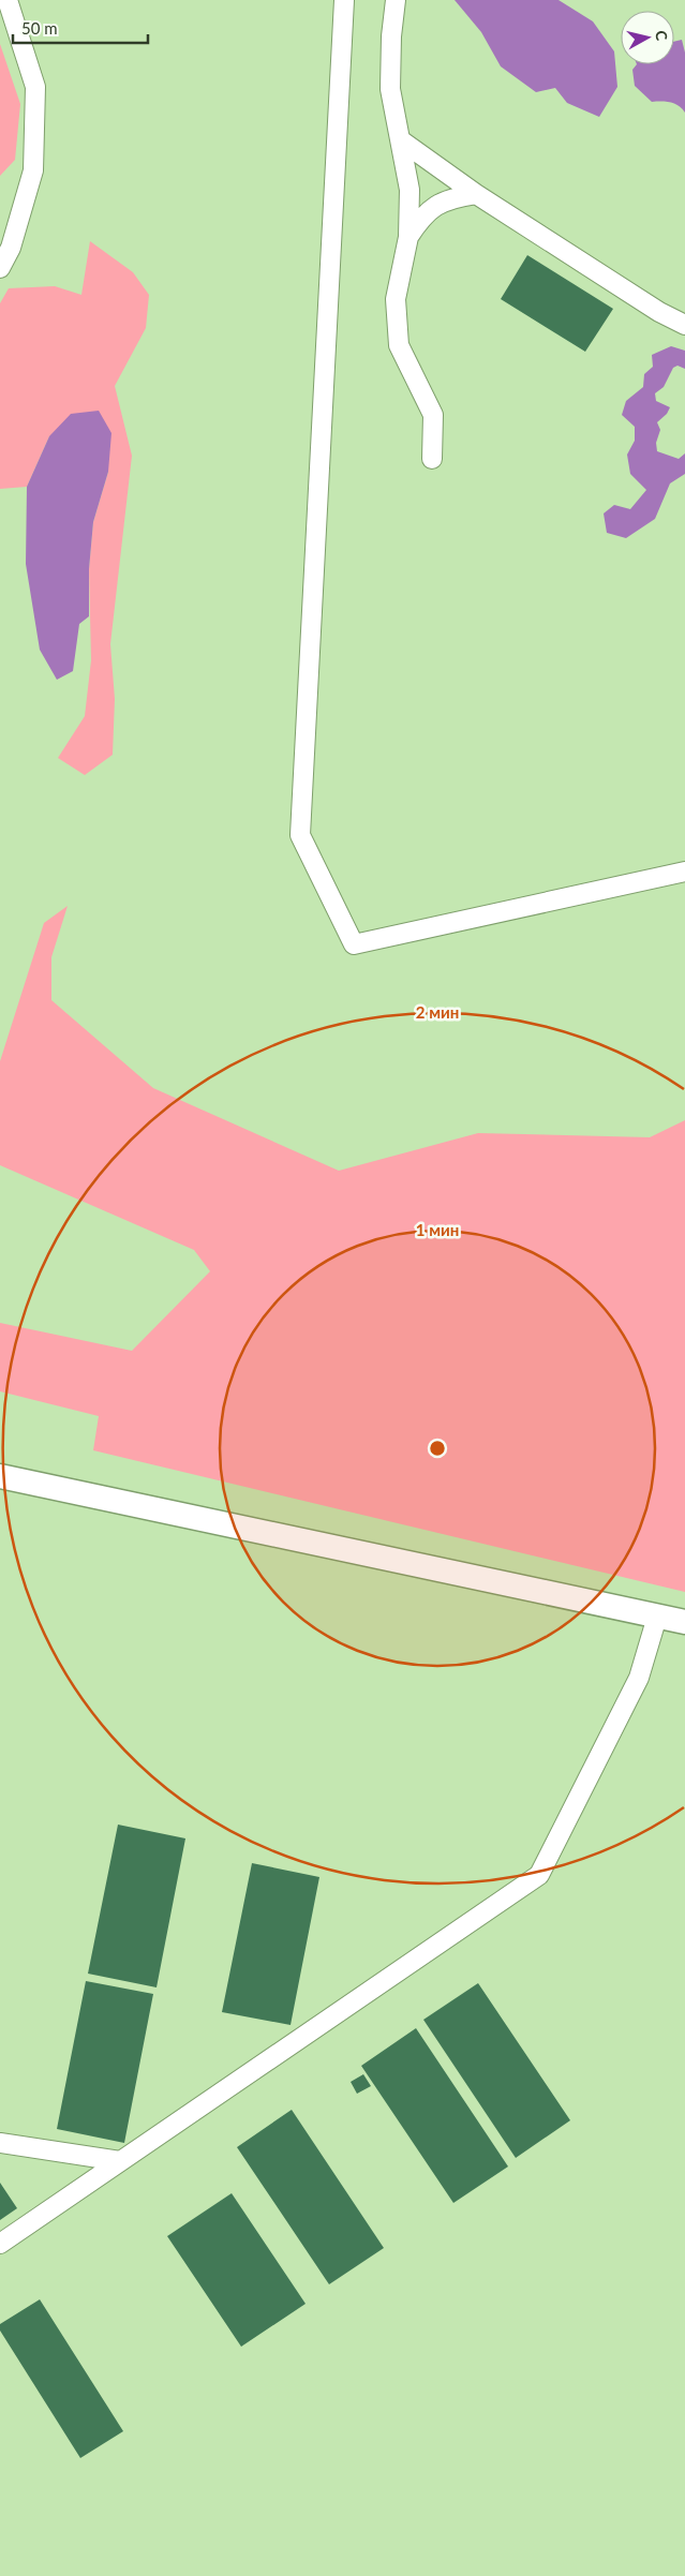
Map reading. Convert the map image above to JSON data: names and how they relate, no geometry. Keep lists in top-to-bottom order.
{
  "scale_bar": "50 m",
  "north": "right",
  "rings": ["2 мин", "1 мин"]
}
